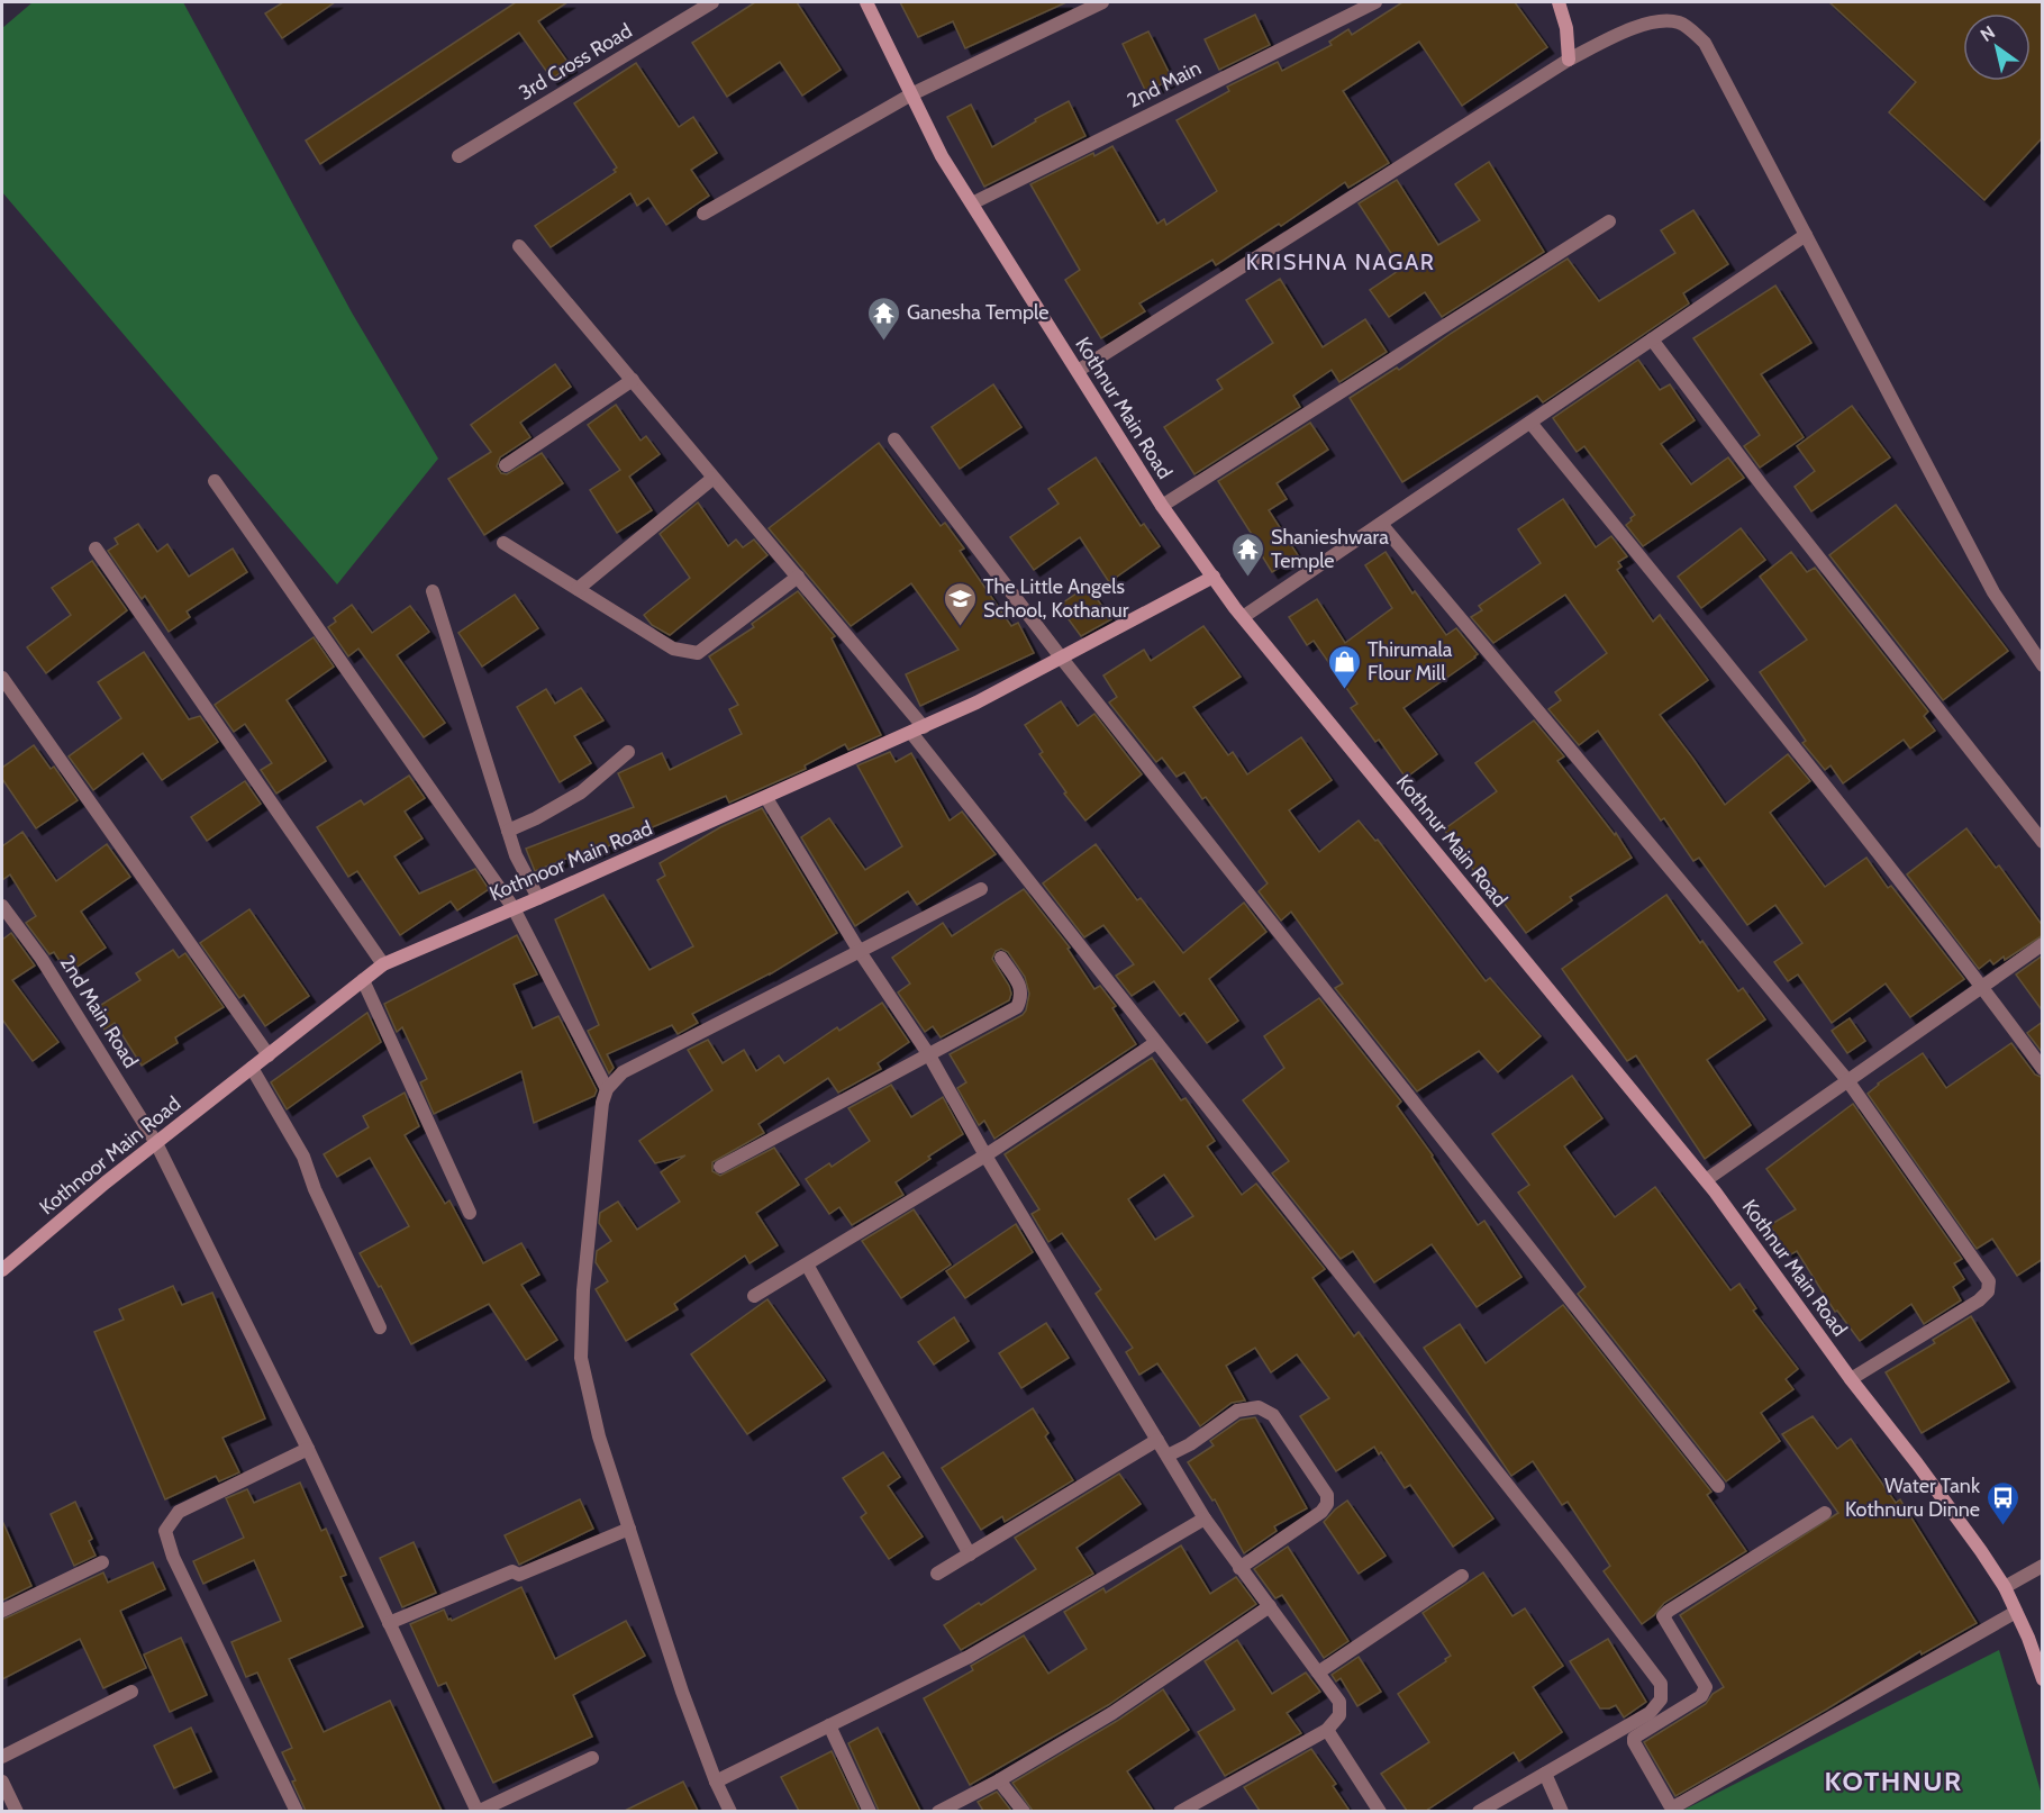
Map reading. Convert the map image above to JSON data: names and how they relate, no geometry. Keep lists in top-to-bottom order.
{
  "streets": {
    "main road": ["Kothnur Main Road", "Kothnoor Main Road"],
    "street": ["3rd Cross Road", "2nd Main", "2nd Main Road"]
  },
  "crossings": [
    ["2nd Main", "Kothnur Main Road"],
    ["Kothnur Main Road", "Kothnoor Main Road"],
    ["Kothnoor Main Road", "2nd Main Road"]
  ],
  "districts": ["KRISHNA NAGAR", "KOTHNUR"],
  "places": {
    "temple": ["Ganesha Temple", "Shanieshwara Temple"],
    "school or university": ["The Little Angels School, Kothanur"],
    "shop": ["Thirumala Flour Mill"],
    "bus stop": ["Water Tank Kothnuru Dinne"]
  },
  "north": "top left"
}
